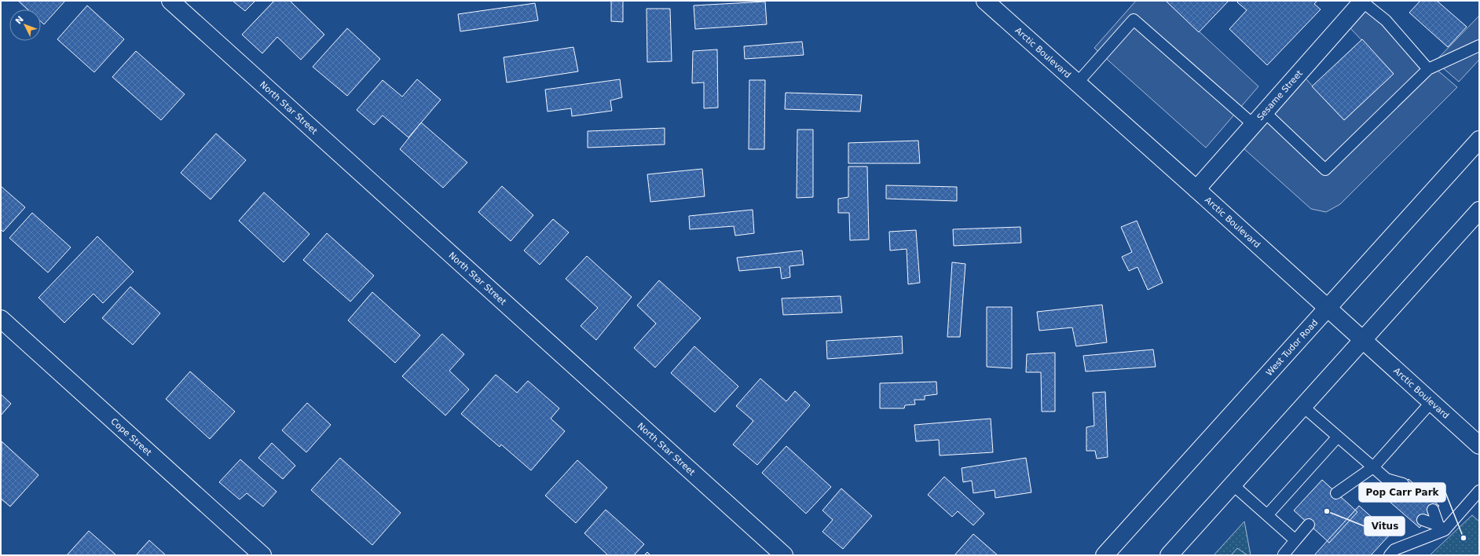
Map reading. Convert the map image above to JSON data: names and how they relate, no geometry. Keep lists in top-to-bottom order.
{
  "streets": {
    "main road": [
      "Arctic Boulevard",
      "Sesame Street",
      "North Star Street",
      "West Tudor Road",
      "Cope Street"
    ]
  },
  "crossings": [
    ["Arctic Boulevard", "Sesame Street"],
    ["Arctic Boulevard", "West Tudor Road"]
  ],
  "places": ["Vitus", "Pop Carr Park"],
  "north": "top left"
}
